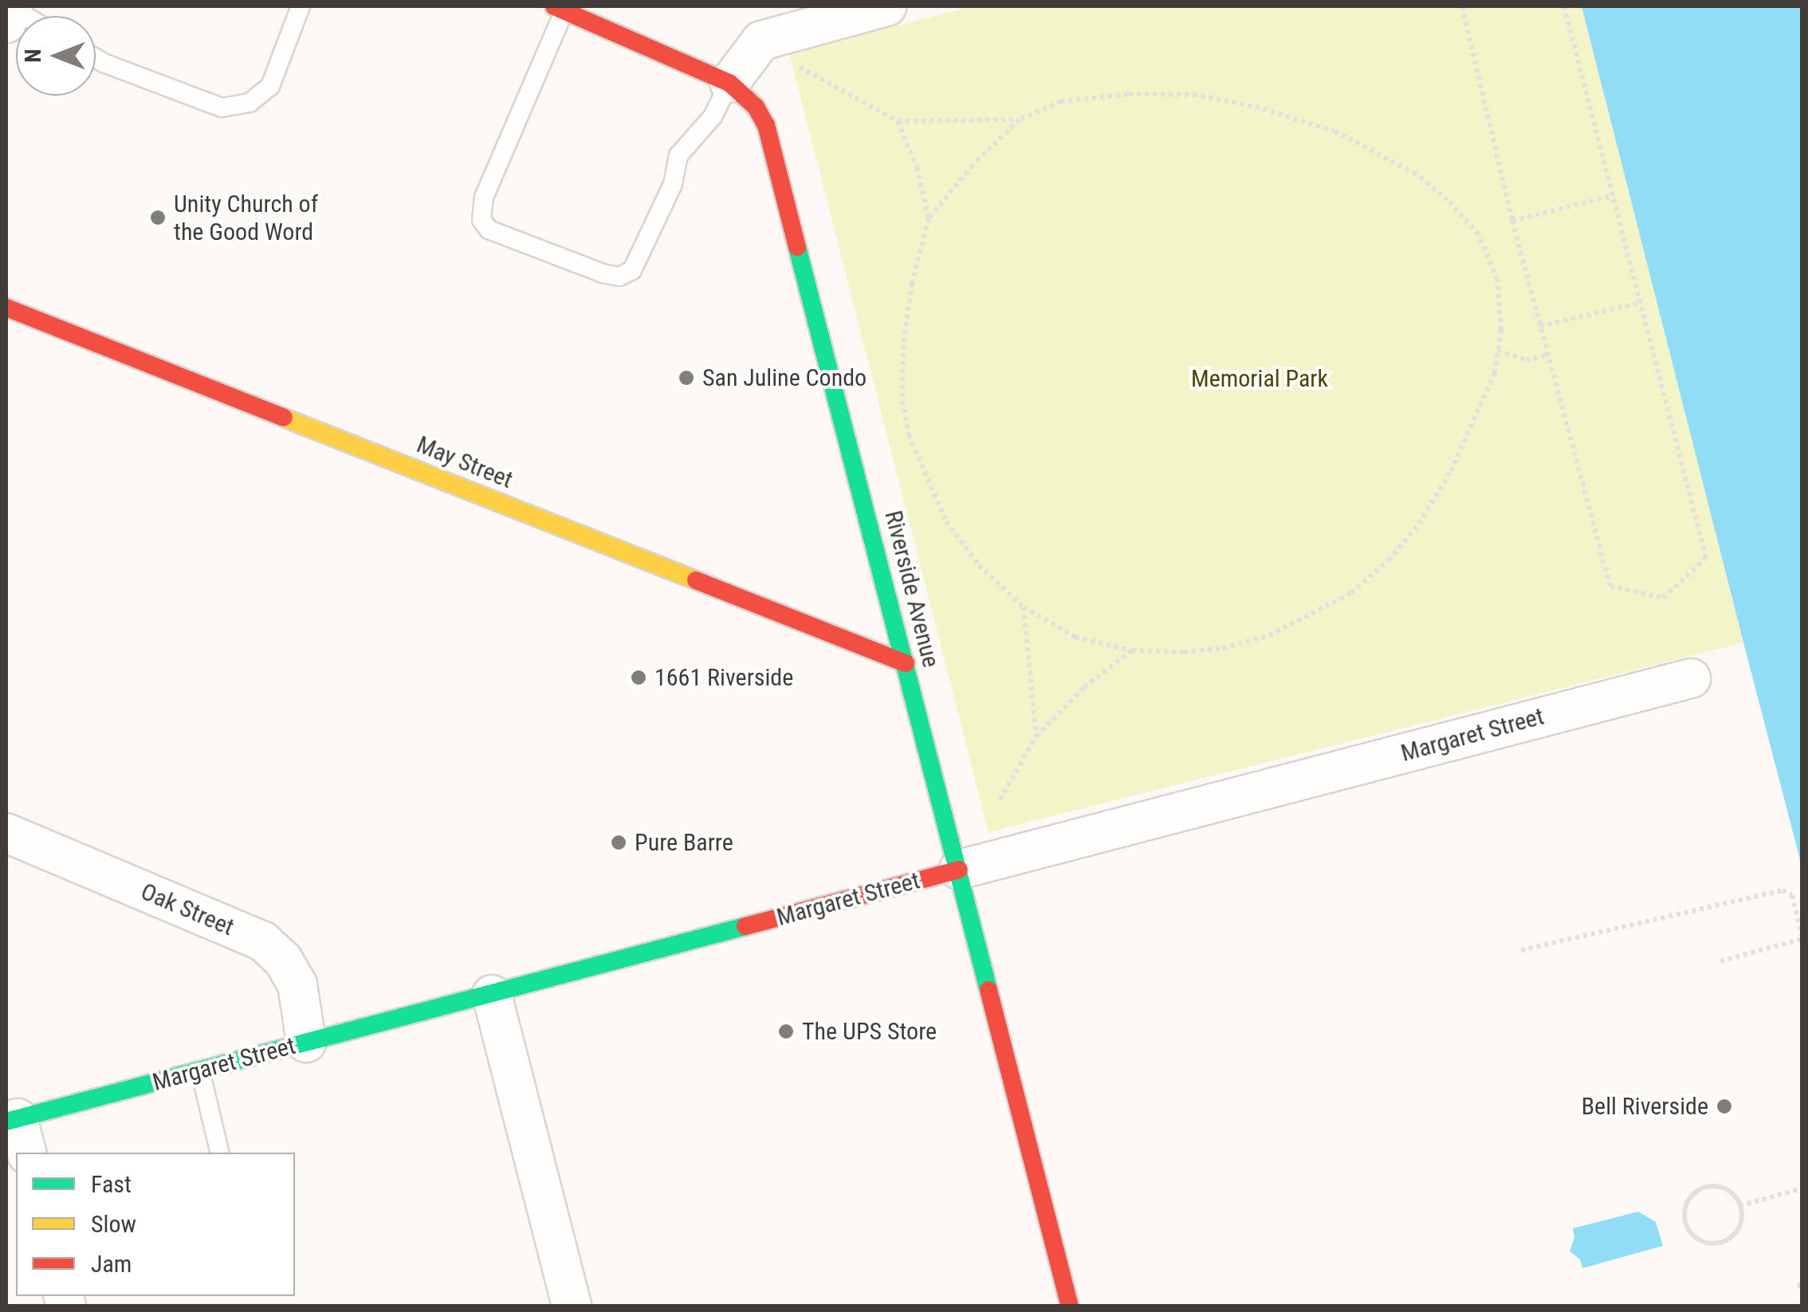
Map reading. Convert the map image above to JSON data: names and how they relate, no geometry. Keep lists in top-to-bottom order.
{
  "streets": {
    "main road": ["May Street", "Riverside Avenue", "Margaret Street"],
    "street": ["Oak Street"]
  },
  "crossings": [
    ["May Street", "Riverside Avenue"],
    ["Riverside Avenue", "Margaret Street"],
    ["Margaret Street", "Oak Street"]
  ],
  "parks": ["Memorial Park"],
  "places": [
    "Unity Church of the Good Word",
    "San Juline Condo",
    "1661 Riverside",
    "Pure Barre",
    "The UPS Store",
    "Bell Riverside"
  ],
  "legend": ["Fast", "Slow", "Jam"],
  "north": "left"
}
